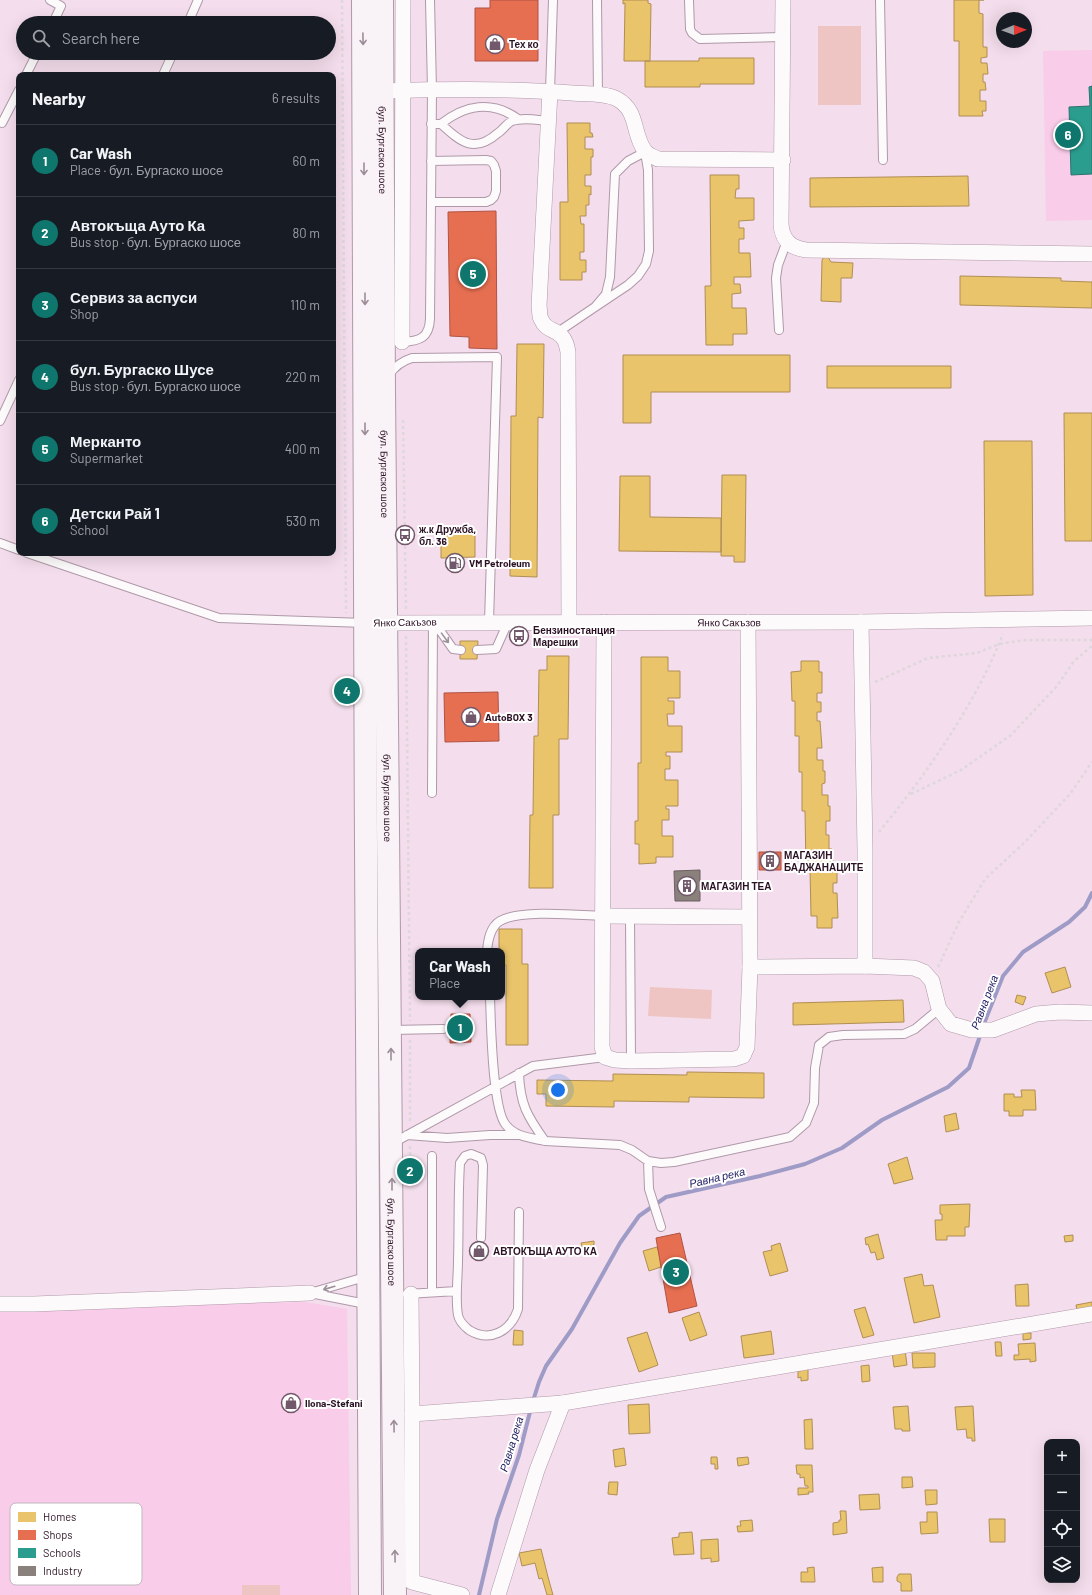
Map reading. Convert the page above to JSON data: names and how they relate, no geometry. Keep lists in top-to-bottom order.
{
  "streets": {
    "main road": ["бул. Бургаско шосе"],
    "street": ["Янко Сакъзов"]
  },
  "crossings": [
    ["бул. Бургаско шосе", "Янко Сакъзов"]
  ],
  "water": ["Равна река"],
  "places": {
    "shop": [
      "Тех ко",
      "AutoBOX 3",
      "АВТОКЪЩА АУТО КА",
      "Ilona-Stefani"
    ],
    "bus stop": ["ж.к Дружба, бл. 36", "Бензиностанция Марешки"],
    "fuel station": ["VM Petroleum"],
    "building": ["МАГАЗИН БАДЖАНАЦИТЕ", "МАГАЗИН ТЕА"]
  },
  "legend": [
    "Homes",
    "Shops",
    "Schools",
    "Industry"
  ],
  "north": "right",
  "page": {
    "search": "Search here",
    "heading": ["Nearby", "6 results"],
    "pins": [
      "6",
      "5",
      "4",
      "1",
      "2",
      "3"
    ],
    "list": [
      {
        "mark": "1",
        "name": "Car Wash",
        "note": "Place · бул. Бургаско шосе",
        "value": "60 m"
      },
      {
        "mark": "2",
        "name": "Автокъща Ауто Ка",
        "note": "Bus stop · бул. Бургаско шосе",
        "value": "80 m"
      },
      {
        "mark": "3",
        "name": "Сервиз за аспуси",
        "note": "Shop",
        "value": "110 m"
      },
      {
        "mark": "4",
        "name": "бул. Бургаско Шусе",
        "note": "Bus stop · бул. Бургаско шосе",
        "value": "220 m"
      },
      {
        "mark": "5",
        "name": "Мерканто",
        "note": "Supermarket",
        "value": "400 m"
      },
      {
        "mark": "6",
        "name": "Детски Рай 1",
        "note": "School",
        "value": "530 m"
      }
    ],
    "popup": ["Car Wash", "Place"],
    "map_buttons": ["+", "−"]
  }
}
